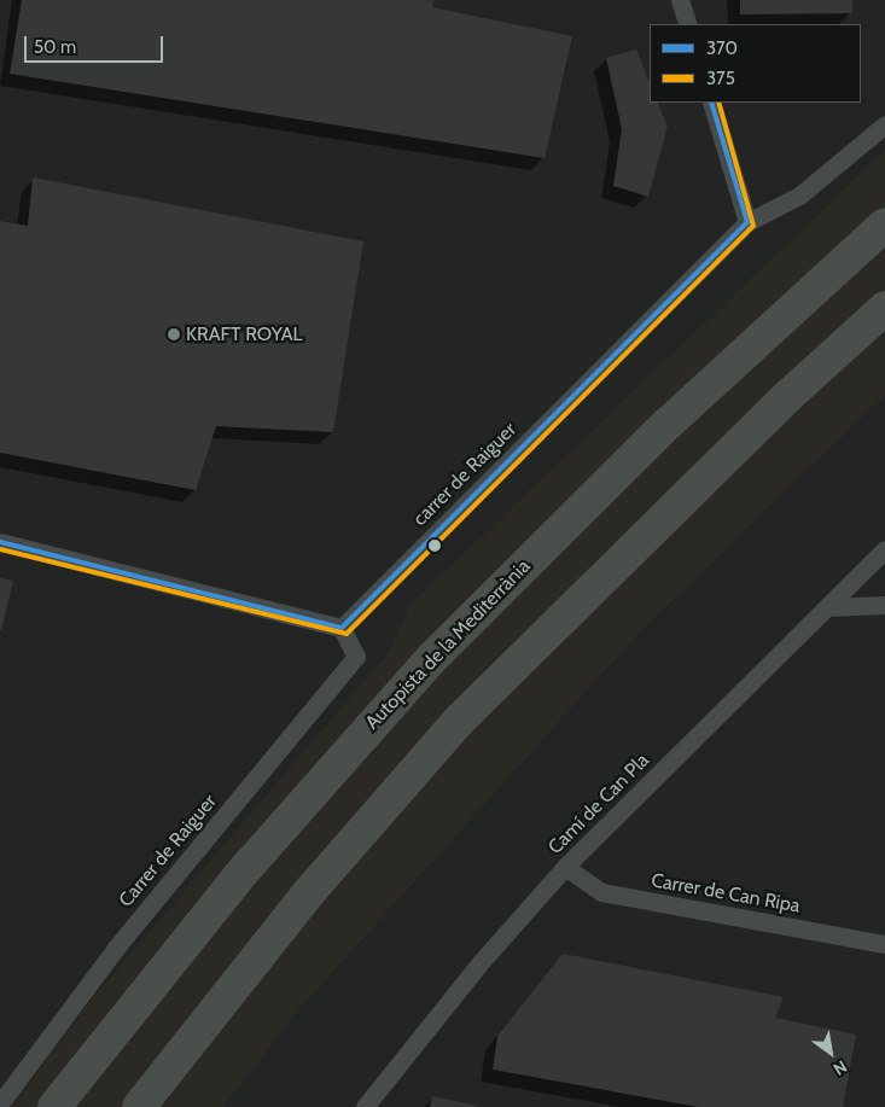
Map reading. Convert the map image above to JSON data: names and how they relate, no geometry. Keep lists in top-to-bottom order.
{
  "streets": {
    "highway": ["Autopista de la Mediterrània"],
    "street": [
      "carrer de Raiguer",
      "Camí de Can Pla",
      "Carrer de Raiguer",
      "Carrer de Can Ripa"
    ]
  },
  "crossings": [
    ["carrer de Raiguer", "Carrer de Raiguer"],
    ["Camí de Can Pla", "Carrer de Can Ripa"]
  ],
  "places": ["KRAFT ROYAL"],
  "lines": ["transit line 370", "transit line 375"],
  "legend": ["370", "375"],
  "scale_bar": "50 m",
  "north": "bottom right"
}
